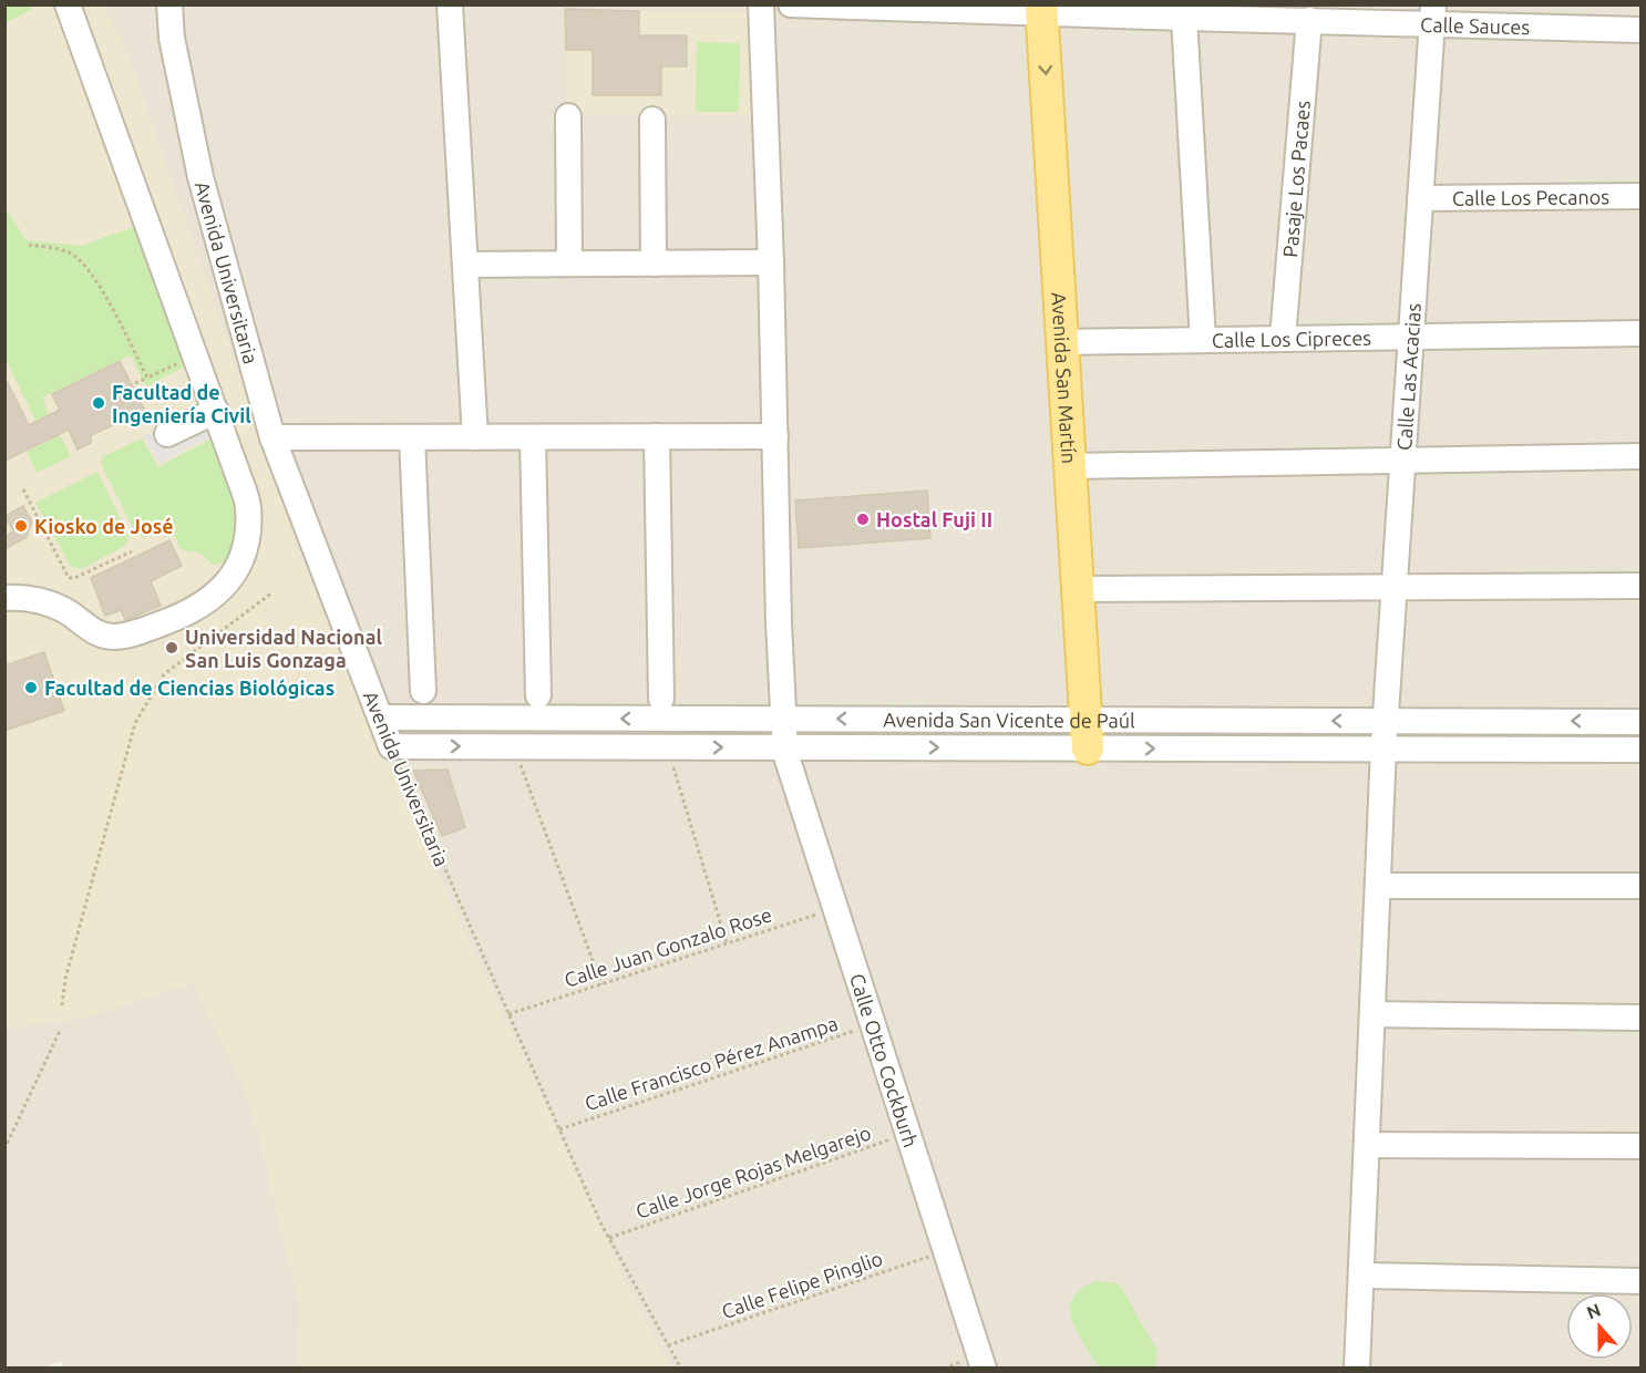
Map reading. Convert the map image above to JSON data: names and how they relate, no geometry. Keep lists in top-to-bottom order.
{
  "streets": {
    "main road": ["Avenida San Martín"],
    "street": [
      "Calle Sauces",
      "Pasaje Los Pacaes",
      "Calle Los Pecanos",
      "Avenida Universitaria",
      "Calle Los Cipreces",
      "Calle Las Acacias",
      "Avenida San Vicente de Paúl",
      "Calle Otto Cockburh"
    ],
    "path": [
      "Calle Juan Gonzalo Rose",
      "Calle Francisco Pérez Anampa",
      "Calle Jorge Rojas Melgarejo",
      "Calle Felipe Pinglio"
    ]
  },
  "crossings": [
    ["Calle Sauces", "Pasaje Los Pacaes"],
    ["Calle Sauces", "Avenida San Martín"],
    ["Calle Sauces", "Calle Las Acacias"],
    ["Pasaje Los Pacaes", "Calle Los Cipreces"],
    ["Calle Los Pecanos", "Calle Las Acacias"],
    ["Avenida Universitaria", "Avenida San Vicente de Paúl"],
    ["Avenida Universitaria", "Calle Juan Gonzalo Rose"],
    ["Avenida Universitaria", "Calle Francisco Pérez Anampa"],
    ["Avenida Universitaria", "Calle Jorge Rojas Melgarejo"],
    ["Avenida Universitaria", "Calle Felipe Pinglio"],
    ["Calle Los Cipreces", "Avenida San Martín"],
    ["Calle Los Cipreces", "Calle Las Acacias"],
    ["Avenida San Martín", "Avenida San Vicente de Paúl"],
    ["Calle Las Acacias", "Avenida San Vicente de Paúl"],
    ["Calle Juan Gonzalo Rose", "Calle Otto Cockburh"],
    ["Calle Otto Cockburh", "Calle Francisco Pérez Anampa"],
    ["Calle Otto Cockburh", "Calle Jorge Rojas Melgarejo"],
    ["Calle Otto Cockburh", "Calle Felipe Pinglio"]
  ],
  "places": [
    "Facultad de Ingeniería Civil",
    "Hostal Fuji II",
    "Kiosko de José",
    "Universidad Nacional San Luis Gonzaga",
    "Facultad de Ciencias Biológicas"
  ],
  "north": "top"
}
